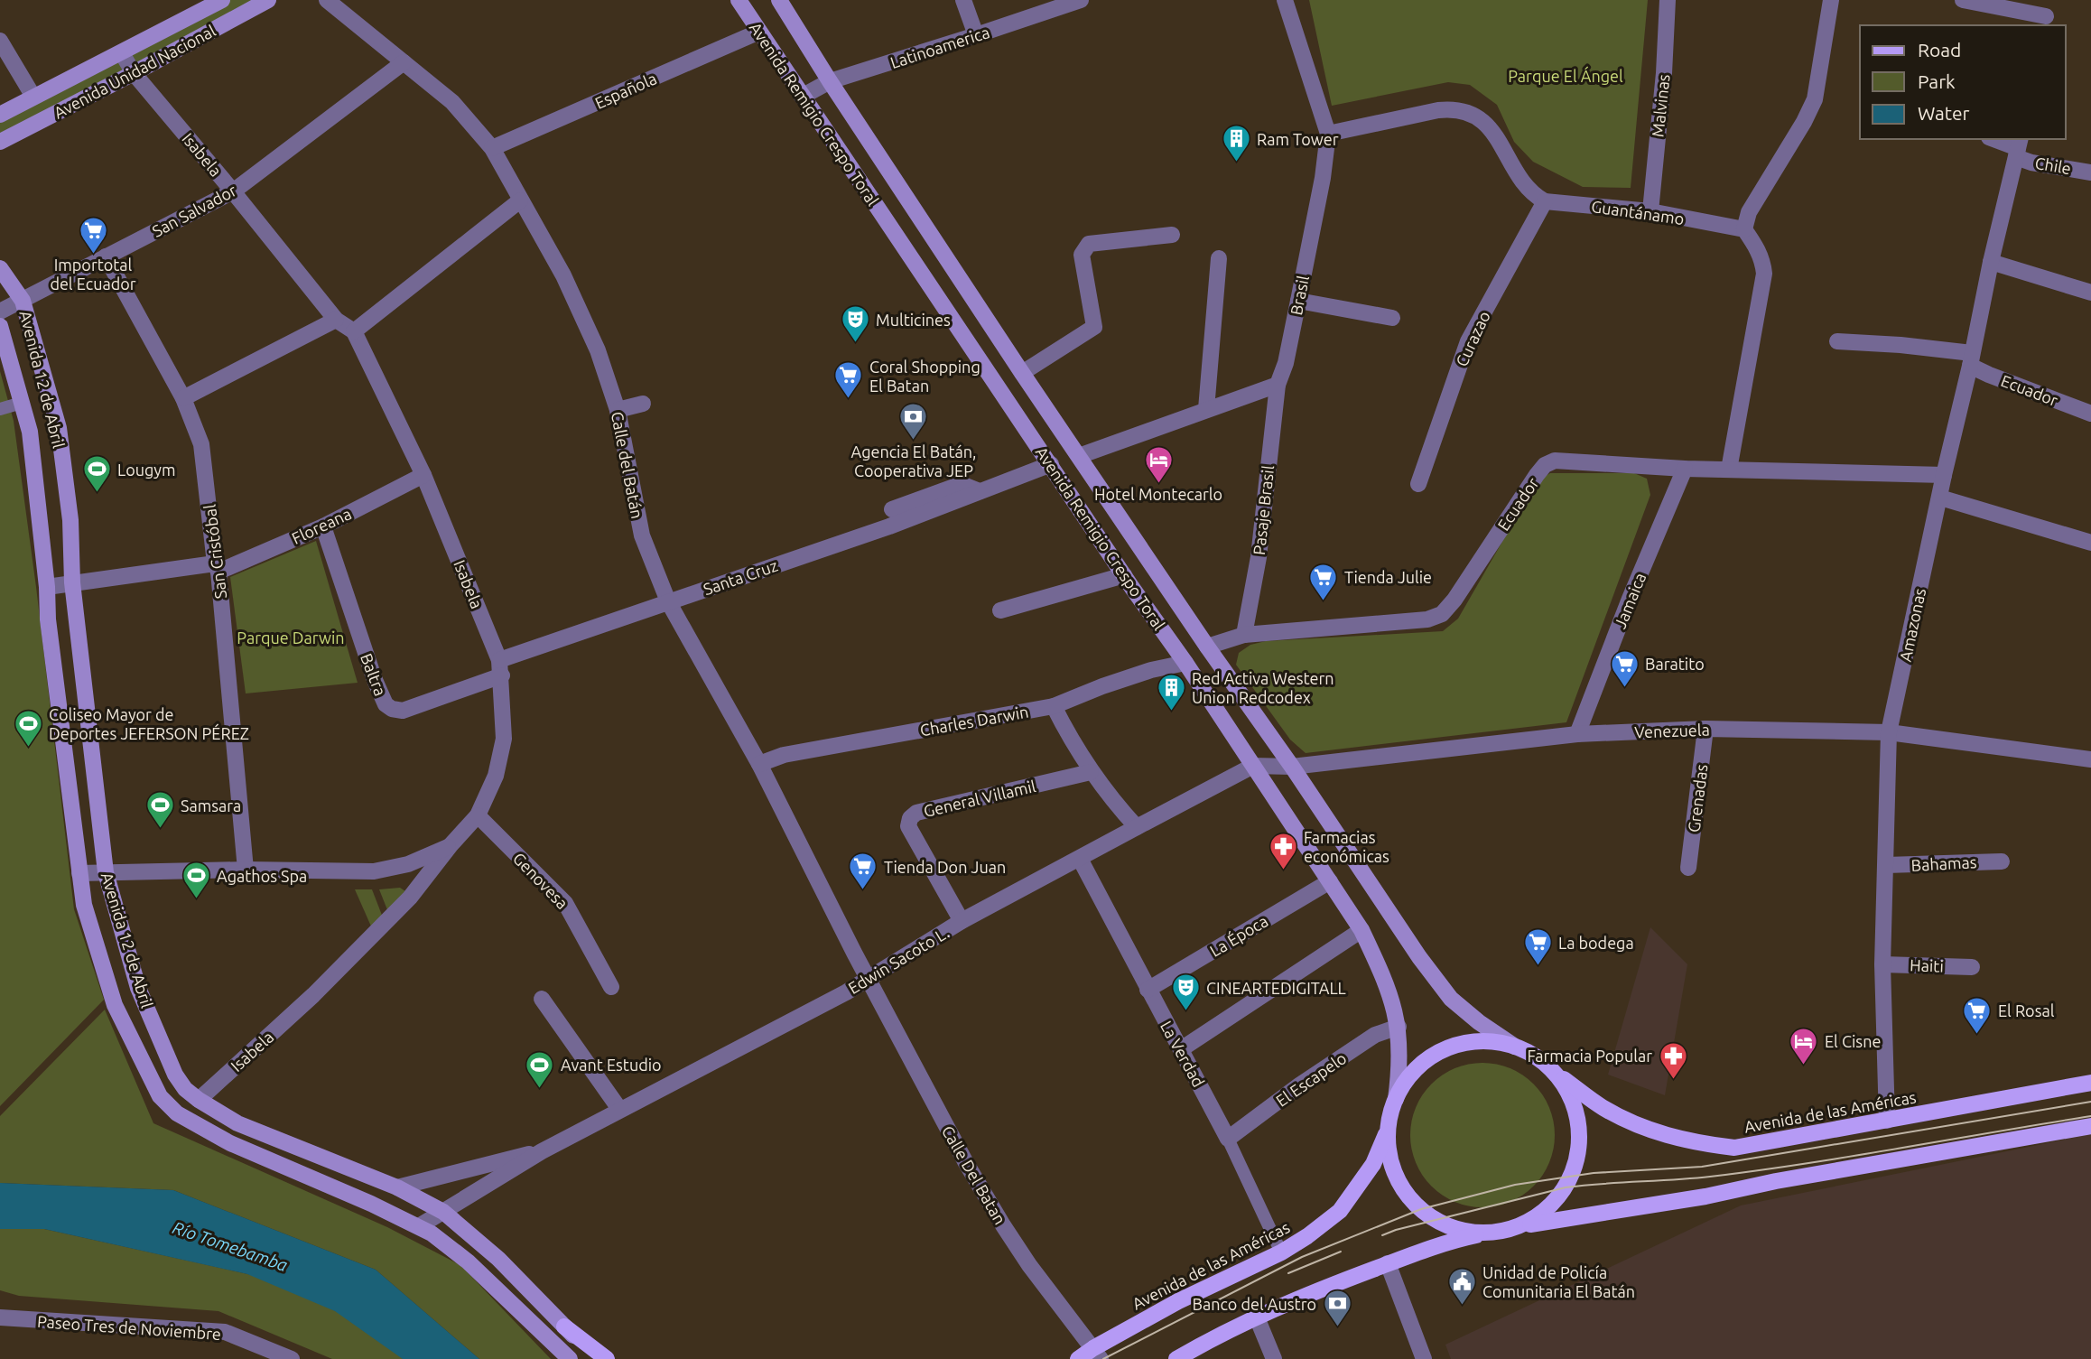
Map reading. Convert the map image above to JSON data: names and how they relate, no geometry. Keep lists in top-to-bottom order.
{
  "streets": {
    "main road": [
      "Avenida Unidad Nacional",
      "Avenida Remigio Crespo Toral",
      "Avenida 12 de Abril",
      "Avenida de las Américas"
    ],
    "street": [
      "Latinoamerica",
      "Española",
      "Malvinas",
      "Isabela",
      "Chile",
      "San Salvador",
      "Guantánamo",
      "Brasil",
      "Curazao",
      "Ecuador",
      "Calle del Batán",
      "Pasaje Brasil",
      "Floreana",
      "San Cristóbal",
      "Santa Cruz",
      "Jamaica",
      "Amazonas",
      "Baltra",
      "Charles Darwin",
      "Venezuela",
      "General Villamil",
      "Grenadas",
      "Bahamas",
      "Genovesa",
      "La Época",
      "Edwin Sacoto L.",
      "Haiti",
      "La Verdad",
      "El Escapelo",
      "Calle Del Batan",
      "Paseo Tres de Noviembre"
    ]
  },
  "crossings": [
    ["Latinoamerica", "Avenida Remigio Crespo Toral"],
    ["Avenida Unidad Nacional", "Isabela"],
    ["Española", "Avenida Remigio Crespo Toral"],
    ["Española", "Calle del Batán"],
    ["Malvinas", "Guantánamo"],
    ["Avenida Remigio Crespo Toral", "Ecuador"],
    ["Avenida Remigio Crespo Toral", "Santa Cruz"],
    ["Avenida Remigio Crespo Toral", "Charles Darwin"],
    ["Avenida Remigio Crespo Toral", "Venezuela"],
    ["Avenida Remigio Crespo Toral", "La Época"],
    ["Avenida Remigio Crespo Toral", "Edwin Sacoto L."],
    ["Avenida Remigio Crespo Toral", "El Escapelo"],
    ["Avenida Remigio Crespo Toral", "Avenida de las Américas"],
    ["Isabela", "San Salvador"],
    ["Isabela", "Avenida 12 de Abril"],
    ["Isabela", "Floreana"],
    ["Isabela", "Santa Cruz"],
    ["Isabela", "Baltra"],
    ["Isabela", "Genovesa"],
    ["Chile", "Amazonas"],
    ["San Salvador", "Avenida 12 de Abril"],
    ["San Salvador", "Calle del Batán"],
    ["San Salvador", "San Cristóbal"],
    ["Guantánamo", "Curazao"],
    ["Brasil", "Pasaje Brasil"],
    ["Avenida 12 de Abril", "Floreana"],
    ["Avenida 12 de Abril", "Edwin Sacoto L."],
    ["Ecuador", "Pasaje Brasil"],
    ["Ecuador", "Jamaica"],
    ["Ecuador", "Amazonas"],
    ["Calle del Batán", "Santa Cruz"],
    ["Calle del Batán", "Charles Darwin"],
    ["Calle del Batán", "Edwin Sacoto L."],
    ["Calle del Batán", "Calle Del Batan"],
    ["Floreana", "San Cristóbal"],
    ["Floreana", "Baltra"],
    ["Santa Cruz", "Baltra"],
    ["Jamaica", "Venezuela"],
    ["Amazonas", "Venezuela"],
    ["Amazonas", "Bahamas"],
    ["Amazonas", "Haiti"],
    ["Amazonas", "Avenida de las Américas"],
    ["Venezuela", "Grenadas"],
    ["Venezuela", "Edwin Sacoto L."],
    ["General Villamil", "Edwin Sacoto L."],
    ["La Época", "La Verdad"],
    ["Edwin Sacoto L.", "La Verdad"],
    ["Edwin Sacoto L.", "Calle Del Batan"],
    ["La Verdad", "El Escapelo"],
    ["La Verdad", "Avenida de las Américas"],
    ["Avenida de las Américas", "Calle Del Batan"]
  ],
  "water": ["Río Tomebamba"],
  "parks": ["Parque El Ángel", "Parque Darwin"],
  "places": {
    "building": ["Ram Tower", "Red Activa Western Union Redcodex"],
    "supermarket": [
      "Importotal del Ecuador",
      "Coral Shopping El Batan",
      "Tienda Julie",
      "Baratito",
      "Tienda Don Juan",
      "La bodega",
      "El Rosal"
    ],
    "theatre": ["Multicines", "CINEARTEDIGITALL"],
    "bank": ["Agencia El Batán, Cooperativa JEP", "Banco del Austro"],
    "hotel": ["Hotel Montecarlo", "El Cisne"],
    "sports": [
      "Lougym",
      "Coliseo Mayor de Deportes JEFERSON PÉREZ",
      "Samsara",
      "Agathos Spa",
      "Avant Estudio"
    ],
    "pharmacy": ["Farmacias económicas", "Farmacia Popular"],
    "public building": ["Unidad de Policía Comunitaria El Batán"]
  },
  "legend": ["Road", "Park", "Water"]
}
